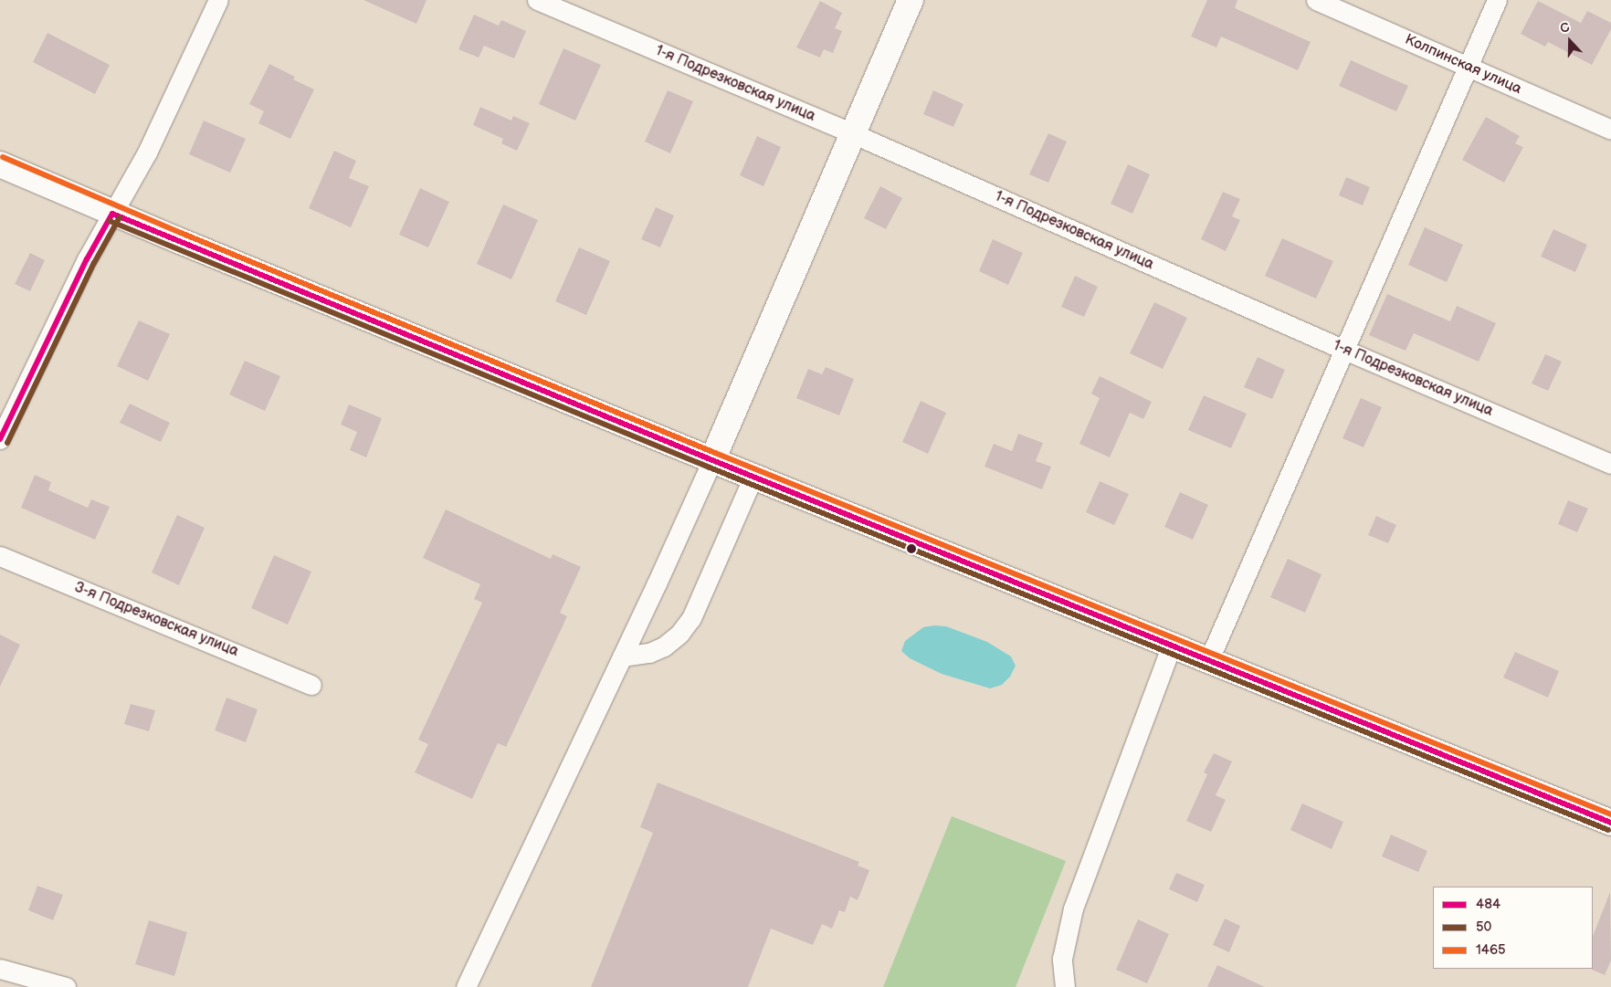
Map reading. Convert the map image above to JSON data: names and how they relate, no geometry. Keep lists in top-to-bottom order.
{
  "streets": {
    "street": ["Колпинская улица", "1-я Подрезковская улица", "3-я Подрезковская улица"]
  },
  "lines": ["transit line 1465", "transit line 484", "transit line 50"],
  "legend": ["484", "50", "1465"],
  "north": "top"
}
